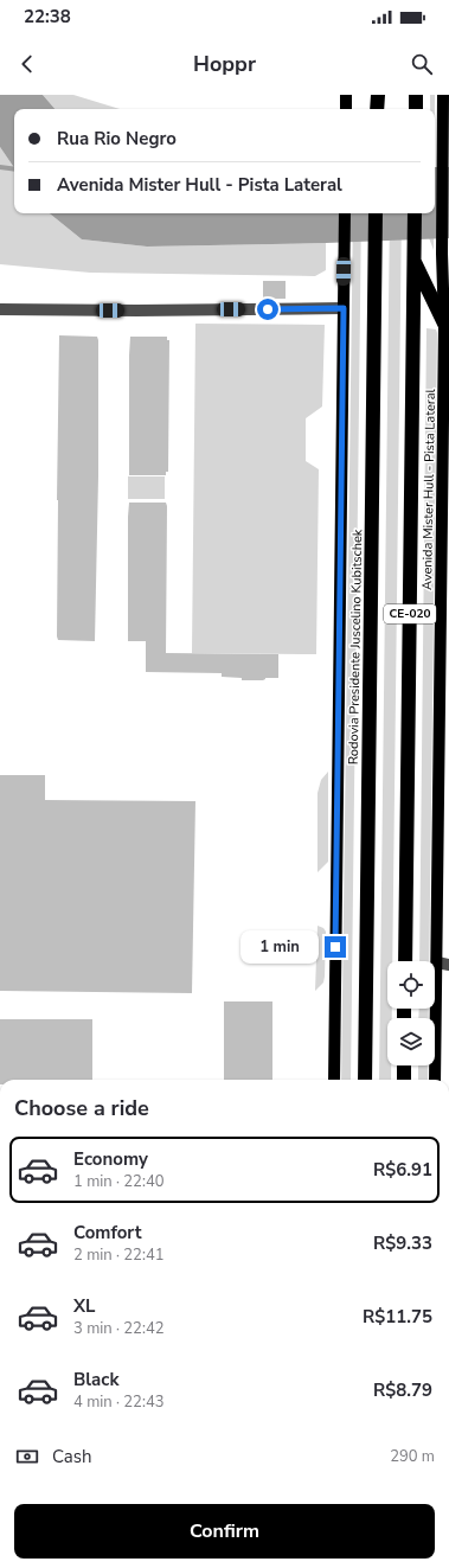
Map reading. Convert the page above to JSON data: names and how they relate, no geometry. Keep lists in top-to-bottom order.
{
  "streets": {
    "highway": ["CE-020", "Rodovia Presidente Juscelino Kubitschek"],
    "main road": ["Avenida Mister Hull - Pista Lateral"]
  },
  "page": {
    "status": "22:38",
    "header": "Hoppr",
    "banner": ["Rua Rio Negro", "Avenida Mister Hull - Pista Lateral"],
    "bubble": "1 min",
    "heading": "Choose a ride",
    "list": [
      {
        "name": "Economy",
        "note": "1 min · 22:40",
        "value": "R$6.91"
      },
      {
        "name": "Comfort",
        "note": "2 min · 22:41",
        "value": "R$9.33"
      },
      {
        "name": "XL",
        "note": "3 min · 22:42",
        "value": "R$11.75"
      },
      {
        "name": "Black",
        "note": "4 min · 22:43",
        "value": "R$8.79"
      }
    ],
    "pay": ["Cash", "290 m"],
    "buttons": "Confirm"
  }
}
